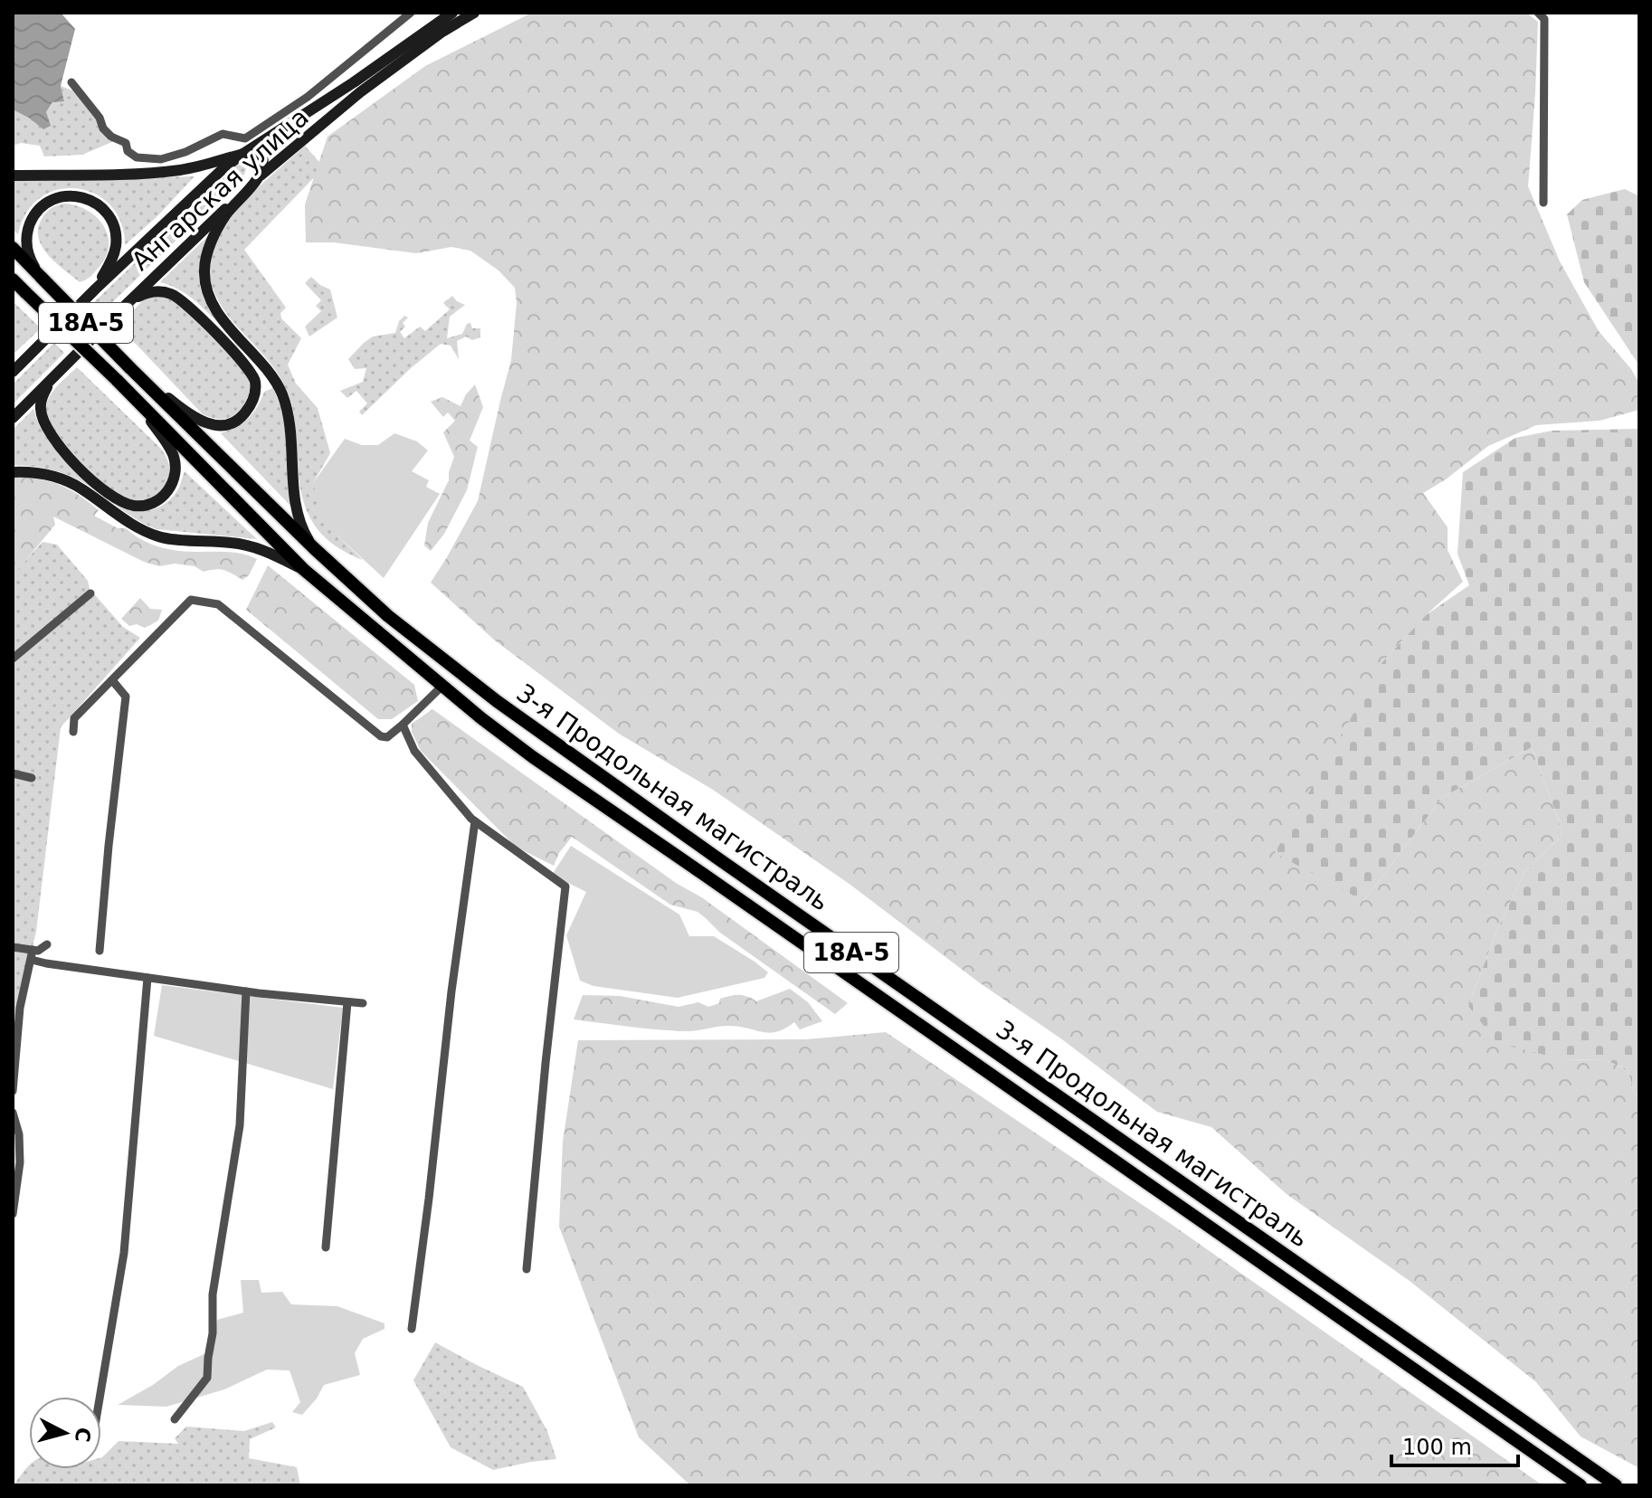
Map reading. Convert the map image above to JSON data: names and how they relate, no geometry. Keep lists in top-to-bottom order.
{
  "streets": {
    "highway": ["18А-5", "3-я Продольная магистраль"],
    "main road": ["Ангарская улица"]
  },
  "scale_bar": "100 m",
  "north": "right"
}
